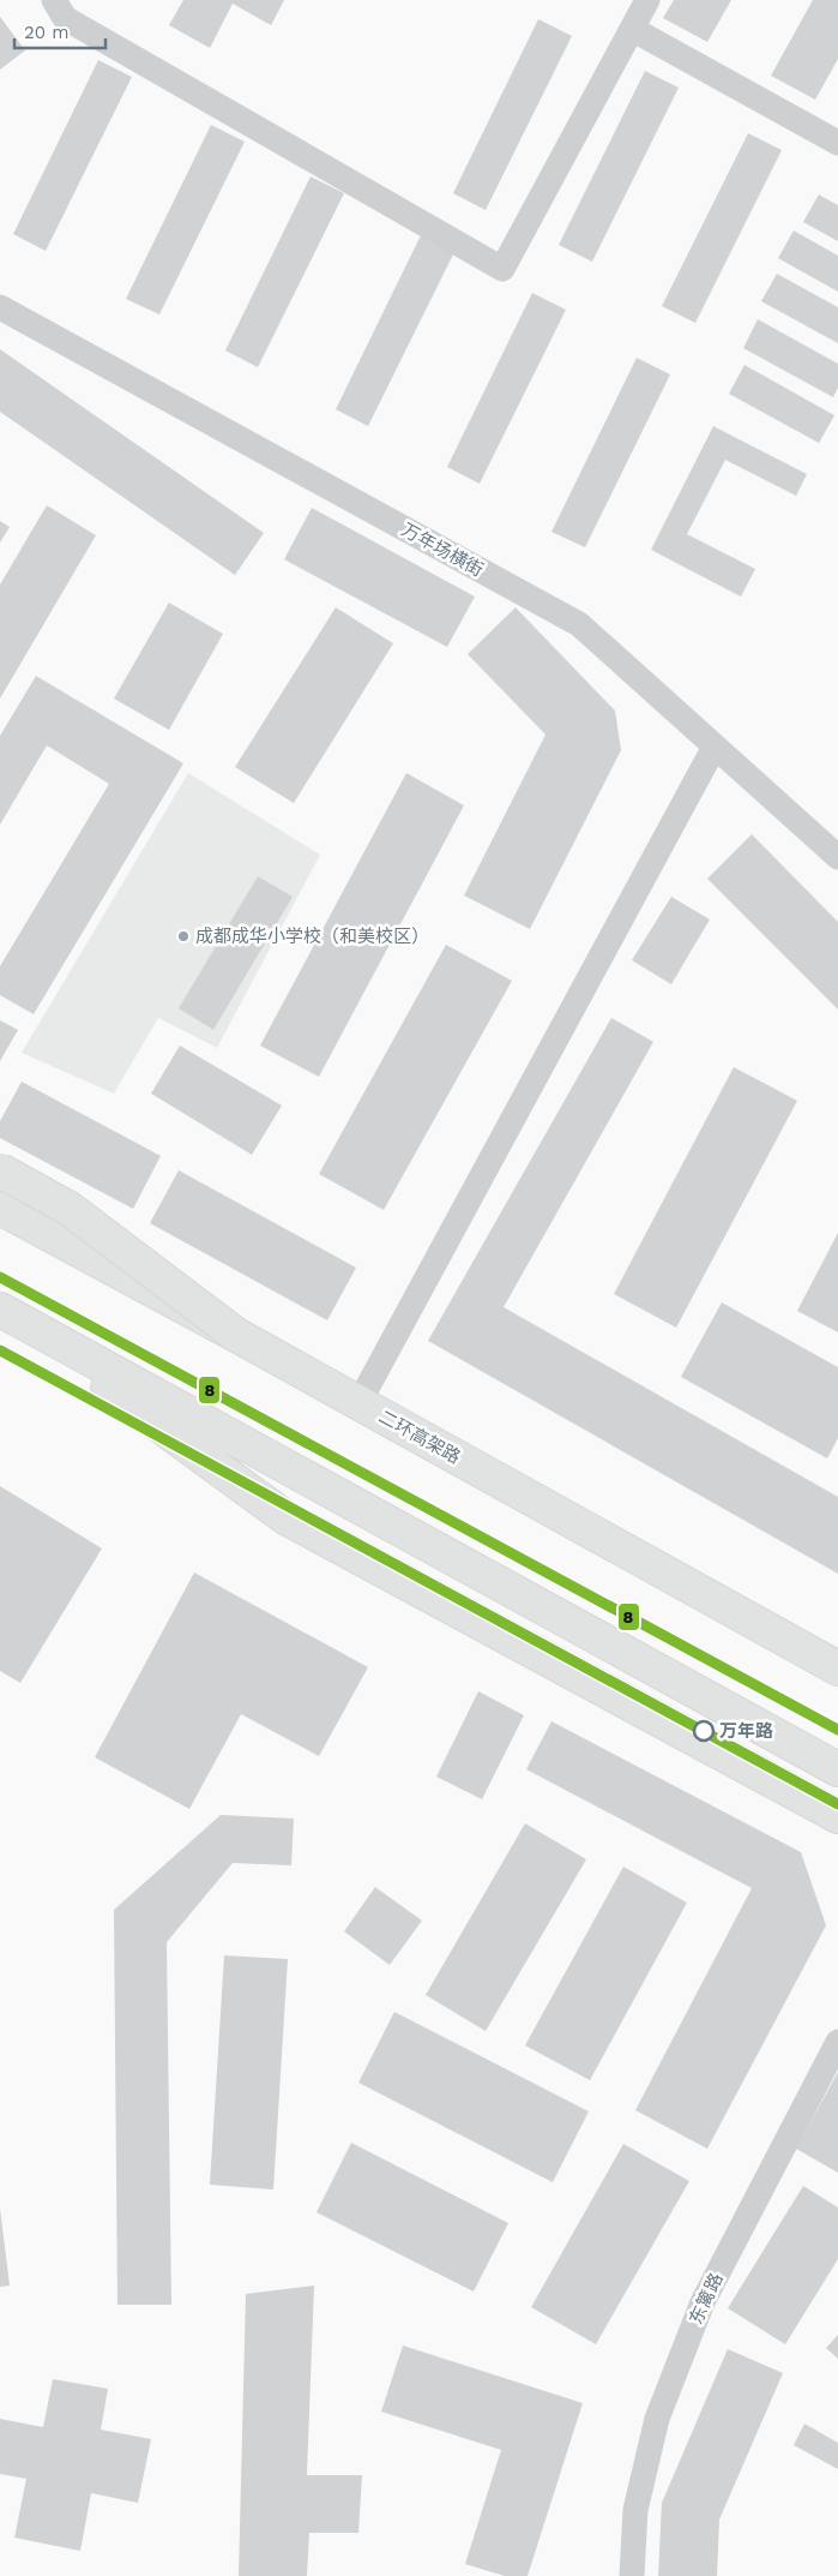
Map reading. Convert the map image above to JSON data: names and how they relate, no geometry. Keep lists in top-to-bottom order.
{
  "streets": {
    "highway": ["二环高架路"],
    "street": ["万年场横街", "东篱路"]
  },
  "places": ["成都成华小学校（和美校区）", "万年路"],
  "lines": ["transit line 8"],
  "scale_bar": "20 m"
}
